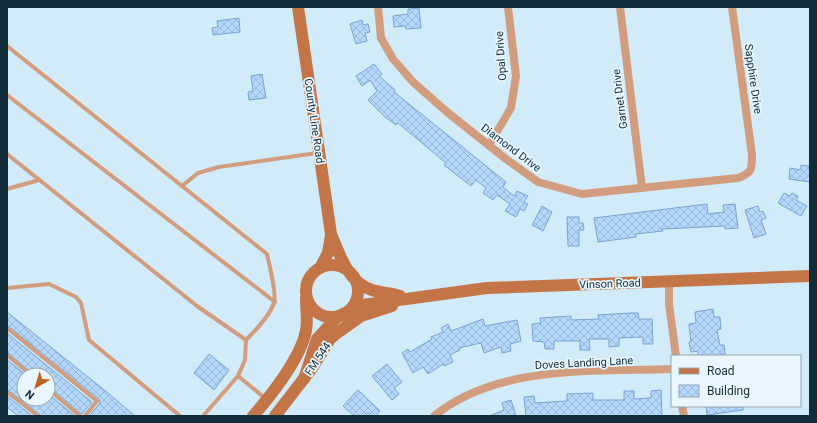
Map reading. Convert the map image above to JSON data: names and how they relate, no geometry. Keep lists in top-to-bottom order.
{
  "streets": {
    "main road": ["County Line Road", "Vinson Road", "FM 544"],
    "street": [
      "Opal Drive",
      "Sapphire Drive",
      "Garnet Drive",
      "Diamond Drive",
      "Doves Landing Lane"
    ]
  },
  "crossings": [
    ["Opal Drive", "Diamond Drive"],
    ["Sapphire Drive", "Diamond Drive"],
    ["Garnet Drive", "Diamond Drive"],
    ["Vinson Road", "FM 544"]
  ],
  "legend": ["Road", "Building"],
  "north": "bottom left"
}
